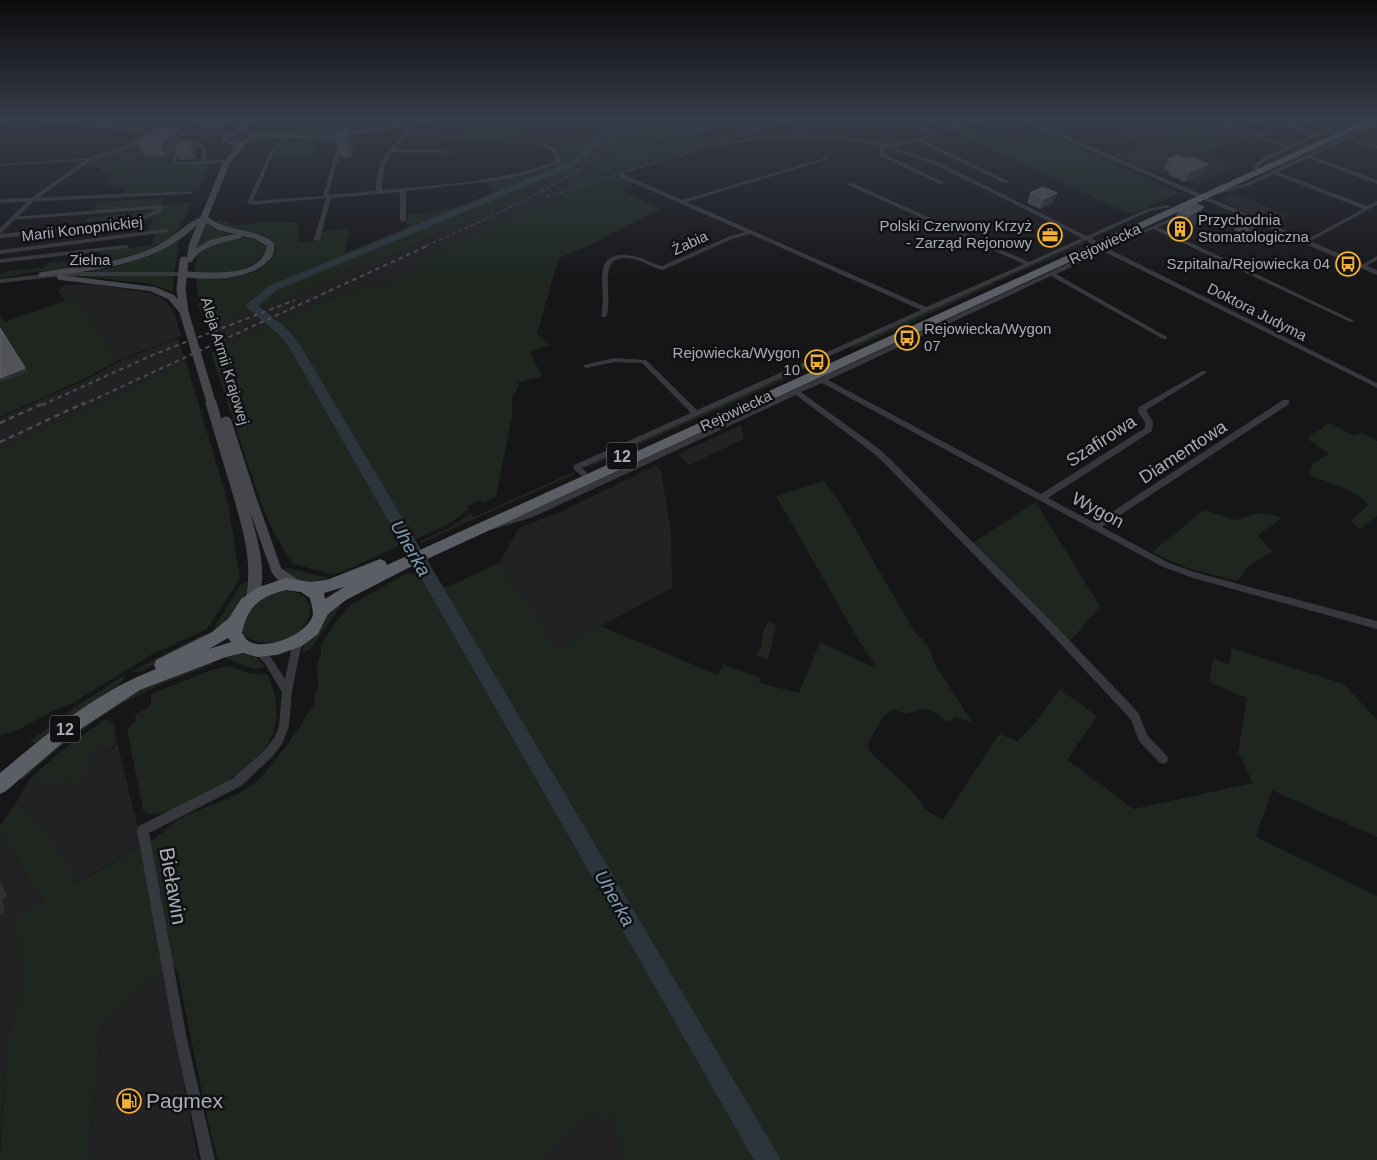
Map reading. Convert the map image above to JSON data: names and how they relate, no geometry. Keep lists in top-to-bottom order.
{
  "streets": {
    "highway": ["Rejowiecka", "12"],
    "main road": ["Aleja Armii Krajowej"],
    "street": [
      "Marii Konopnickiej",
      "Żabia",
      "Zielna",
      "Doktora Judyma",
      "Szafirowa",
      "Diamentowa",
      "Wygon",
      "Bieławin"
    ]
  },
  "crossings": [
    ["Rejowiecka", "Doktora Judyma"],
    ["Rejowiecka", "Aleja Armii Krajowej"],
    ["Rejowiecka", "12"],
    ["Rejowiecka", "Bieławin"],
    ["Aleja Armii Krajowej", "12"],
    ["Aleja Armii Krajowej", "Bieławin"],
    ["Szafirowa", "Wygon"],
    ["Diamentowa", "Wygon"],
    ["12", "Bieławin"]
  ],
  "water": ["Uherka"],
  "places": {
    "building": ["Przychodnia Stomatologiczna"],
    "office": ["Polski Czerwony Krzyż - Zarząd Rejonowy"],
    "bus stop": ["Szpitalna/Rejowiecka 04", "Rejowiecka/Wygon 07", "Rejowiecka/Wygon 10"],
    "fuel station": ["Pagmex"]
  }
}
